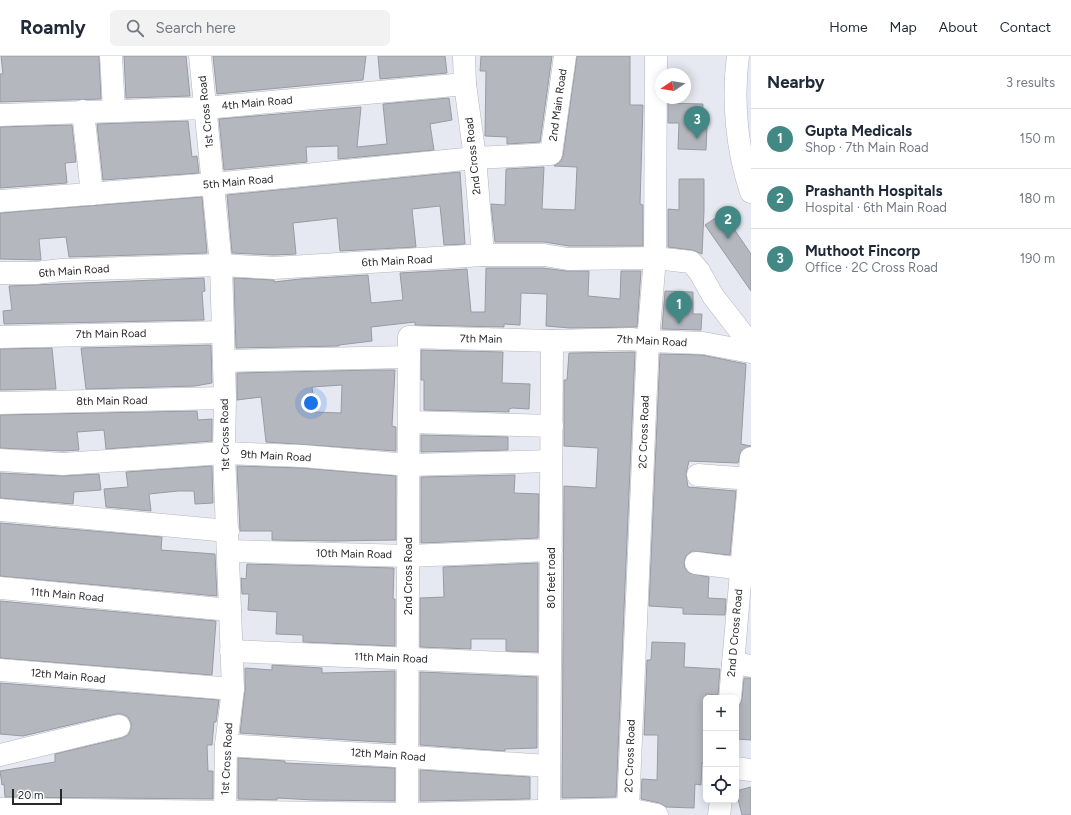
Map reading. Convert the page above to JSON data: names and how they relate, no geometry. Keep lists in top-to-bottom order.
{
  "streets": {
    "street": [
      "4th Main Road",
      "2nd Main Road",
      "1st Cross Road",
      "2nd Cross Road",
      "5th Main Road",
      "6th Main Road",
      "7th Main Road",
      "7th Main",
      "8th Main Road",
      "2C Cross Road",
      "9th Main Road",
      "10th Main Road",
      "80 feet road",
      "11th Main Road",
      "2nd D Cross Road",
      "12th Main Road"
    ]
  },
  "crossings": [
    ["4th Main Road", "1st Cross Road"],
    ["4th Main Road", "2nd Cross Road"],
    ["2nd Main Road", "5th Main Road"],
    ["1st Cross Road", "5th Main Road"],
    ["1st Cross Road", "6th Main Road"],
    ["1st Cross Road", "7th Main Road"],
    ["1st Cross Road", "8th Main Road"],
    ["1st Cross Road", "9th Main Road"],
    ["1st Cross Road", "10th Main Road"],
    ["1st Cross Road", "11th Main Road"],
    ["1st Cross Road", "12th Main Road"],
    ["2nd Cross Road", "5th Main Road"],
    ["2nd Cross Road", "6th Main Road"],
    ["2nd Cross Road", "7th Main"],
    ["2nd Cross Road", "9th Main Road"],
    ["2nd Cross Road", "10th Main Road"],
    ["2nd Cross Road", "11th Main Road"],
    ["2nd Cross Road", "12th Main Road"],
    ["6th Main Road", "2C Cross Road"],
    ["7th Main Road", "7th Main"],
    ["7th Main Road", "2C Cross Road"],
    ["7th Main Road", "80 feet road"],
    ["7th Main", "80 feet road"],
    ["9th Main Road", "80 feet road"],
    ["10th Main Road", "80 feet road"],
    ["80 feet road", "11th Main Road"],
    ["80 feet road", "12th Main Road"]
  ],
  "scale_bar": "20 m",
  "north": "left",
  "page": {
    "header": "Roamly",
    "search": "Search here",
    "nav": [
      "Home",
      "Map",
      "About",
      "Contact"
    ],
    "heading": ["Nearby", "3 results"],
    "pins": ["3", "2", "1"],
    "list": [
      {
        "mark": "1",
        "name": "Gupta Medicals",
        "note": "Shop · 7th Main Road",
        "value": "150 m"
      },
      {
        "mark": "2",
        "name": "Prashanth Hospitals",
        "note": "Hospital · 6th Main Road",
        "value": "180 m"
      },
      {
        "mark": "3",
        "name": "Muthoot Fincorp",
        "note": "Office · 2C Cross Road",
        "value": "190 m"
      }
    ],
    "map_buttons": ["+", "−"],
    "scale": "20 m"
  }
}
